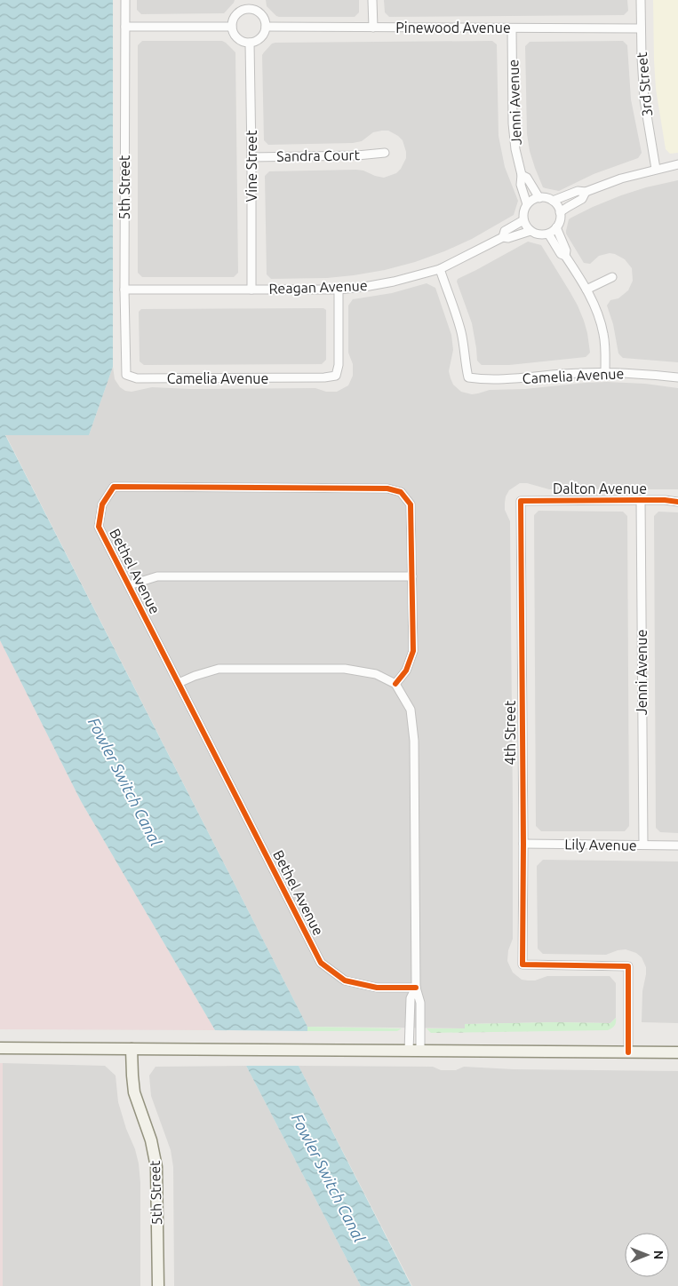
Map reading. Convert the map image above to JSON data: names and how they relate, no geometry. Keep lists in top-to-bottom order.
{
  "streets": {
    "main road": ["5th Street"],
    "street": [
      "Pinewood Avenue",
      "3rd Street",
      "Jenni Avenue",
      "Sandra Court",
      "Vine Street",
      "Reagan Avenue",
      "Camelia Avenue",
      "Dalton Avenue",
      "Bethel Avenue",
      "4th Street",
      "Lily Avenue"
    ]
  },
  "crossings": [
    ["Pinewood Avenue", "3rd Street"],
    ["Pinewood Avenue", "Jenni Avenue"],
    ["Pinewood Avenue", "Vine Street"],
    ["Jenni Avenue", "Reagan Avenue"],
    ["Jenni Avenue", "Dalton Avenue"],
    ["Jenni Avenue", "Lily Avenue"],
    ["Sandra Court", "Vine Street"],
    ["Vine Street", "Reagan Avenue"],
    ["5th Street", "Reagan Avenue"],
    ["5th Street", "Camelia Avenue"],
    ["Reagan Avenue", "Camelia Avenue"],
    ["Dalton Avenue", "4th Street"],
    ["4th Street", "Lily Avenue"]
  ],
  "water": ["Fowler Switch Canal"],
  "north": "right"
}
